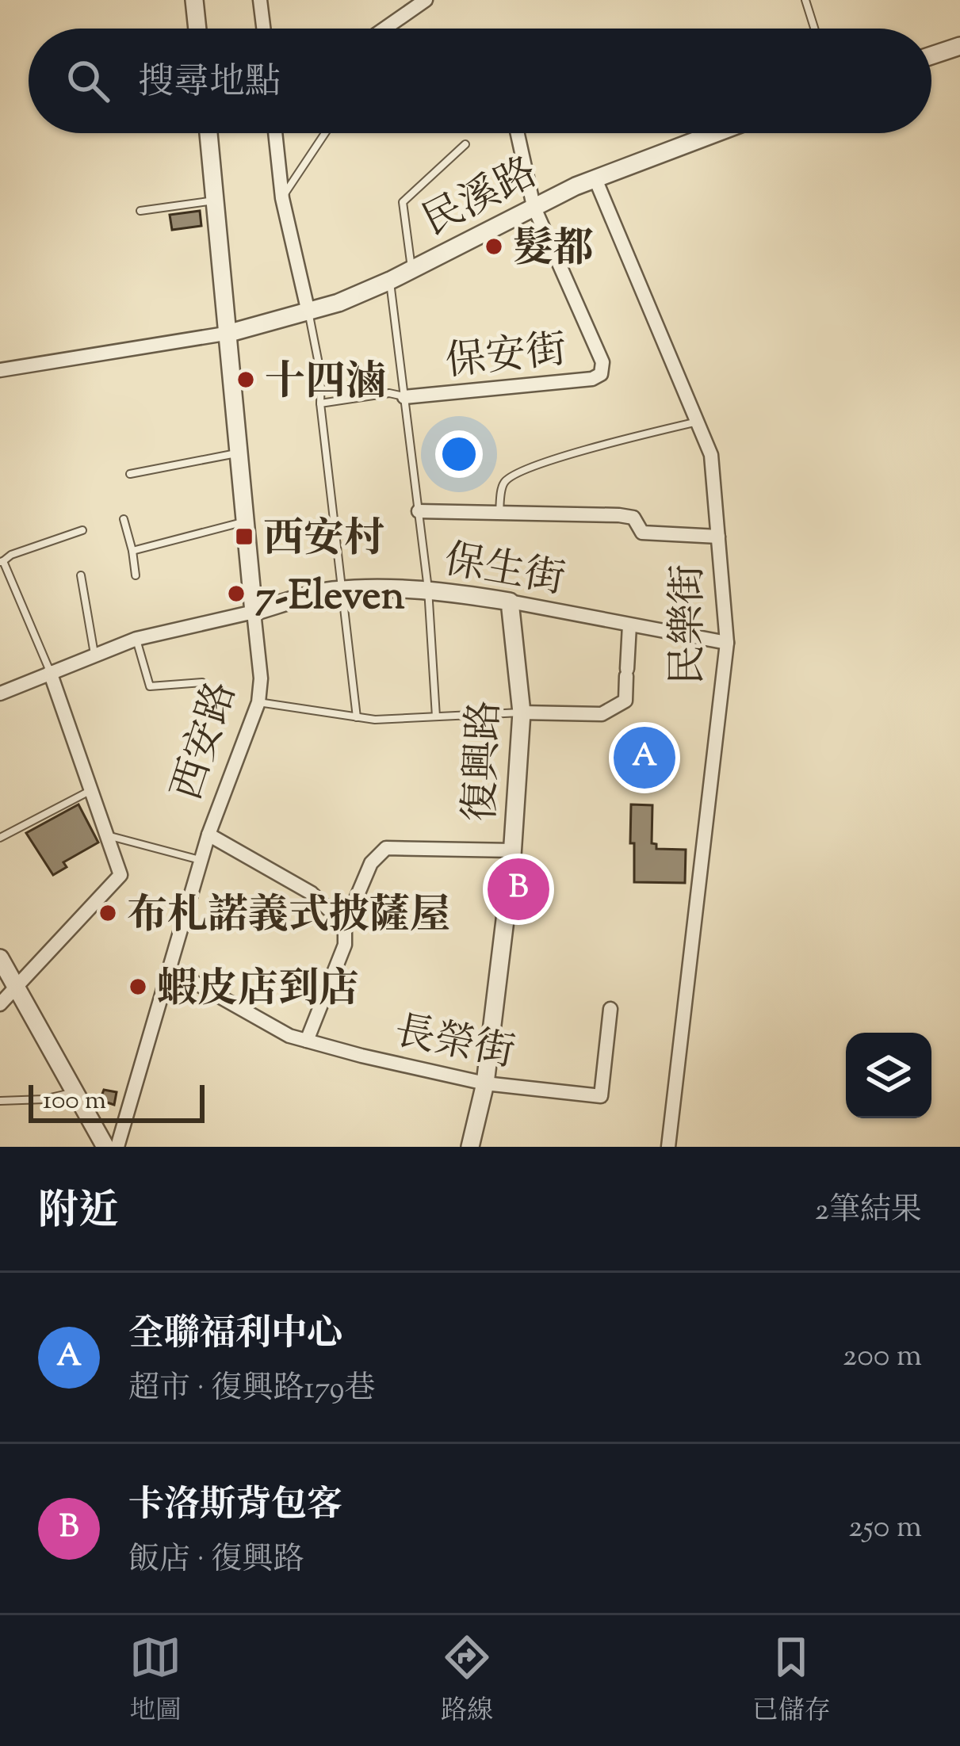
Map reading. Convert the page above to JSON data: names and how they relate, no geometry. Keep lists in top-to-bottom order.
{
  "streets": {
    "street": [
      "民溪路",
      "保安街",
      "保生街",
      "民樂街",
      "西安路",
      "復興路",
      "長榮街"
    ]
  },
  "crossings": [
    ["民溪路", "保安街"],
    ["民溪路", "民樂街"],
    ["民溪路", "西安路"],
    ["保安街", "保生街"],
    ["保生街", "民樂街"],
    ["保生街", "西安路"],
    ["保生街", "復興路"],
    ["西安路", "長榮街"],
    ["復興路", "長榮街"]
  ],
  "places": {
    "other": [
      "髮都",
      "十四滷",
      "7-Eleven",
      "布札諾義式披薩屋",
      "蝦皮店到店"
    ],
    "transit": ["西安村"]
  },
  "scale_bar": "100 m",
  "page": {
    "search": "搜尋地點",
    "pins": ["A", "B"],
    "scale": "100 m",
    "heading": ["附近", "2筆結果"],
    "list": [
      {
        "mark": "A",
        "name": "全聯福利中心",
        "note": "超市 · 復興路179巷",
        "value": "200 m"
      },
      {
        "mark": "B",
        "name": "卡洛斯背包客",
        "note": "飯店 · 復興路",
        "value": "250 m"
      }
    ],
    "nav": ["地圖", "路線", "已儲存"]
  }
}
